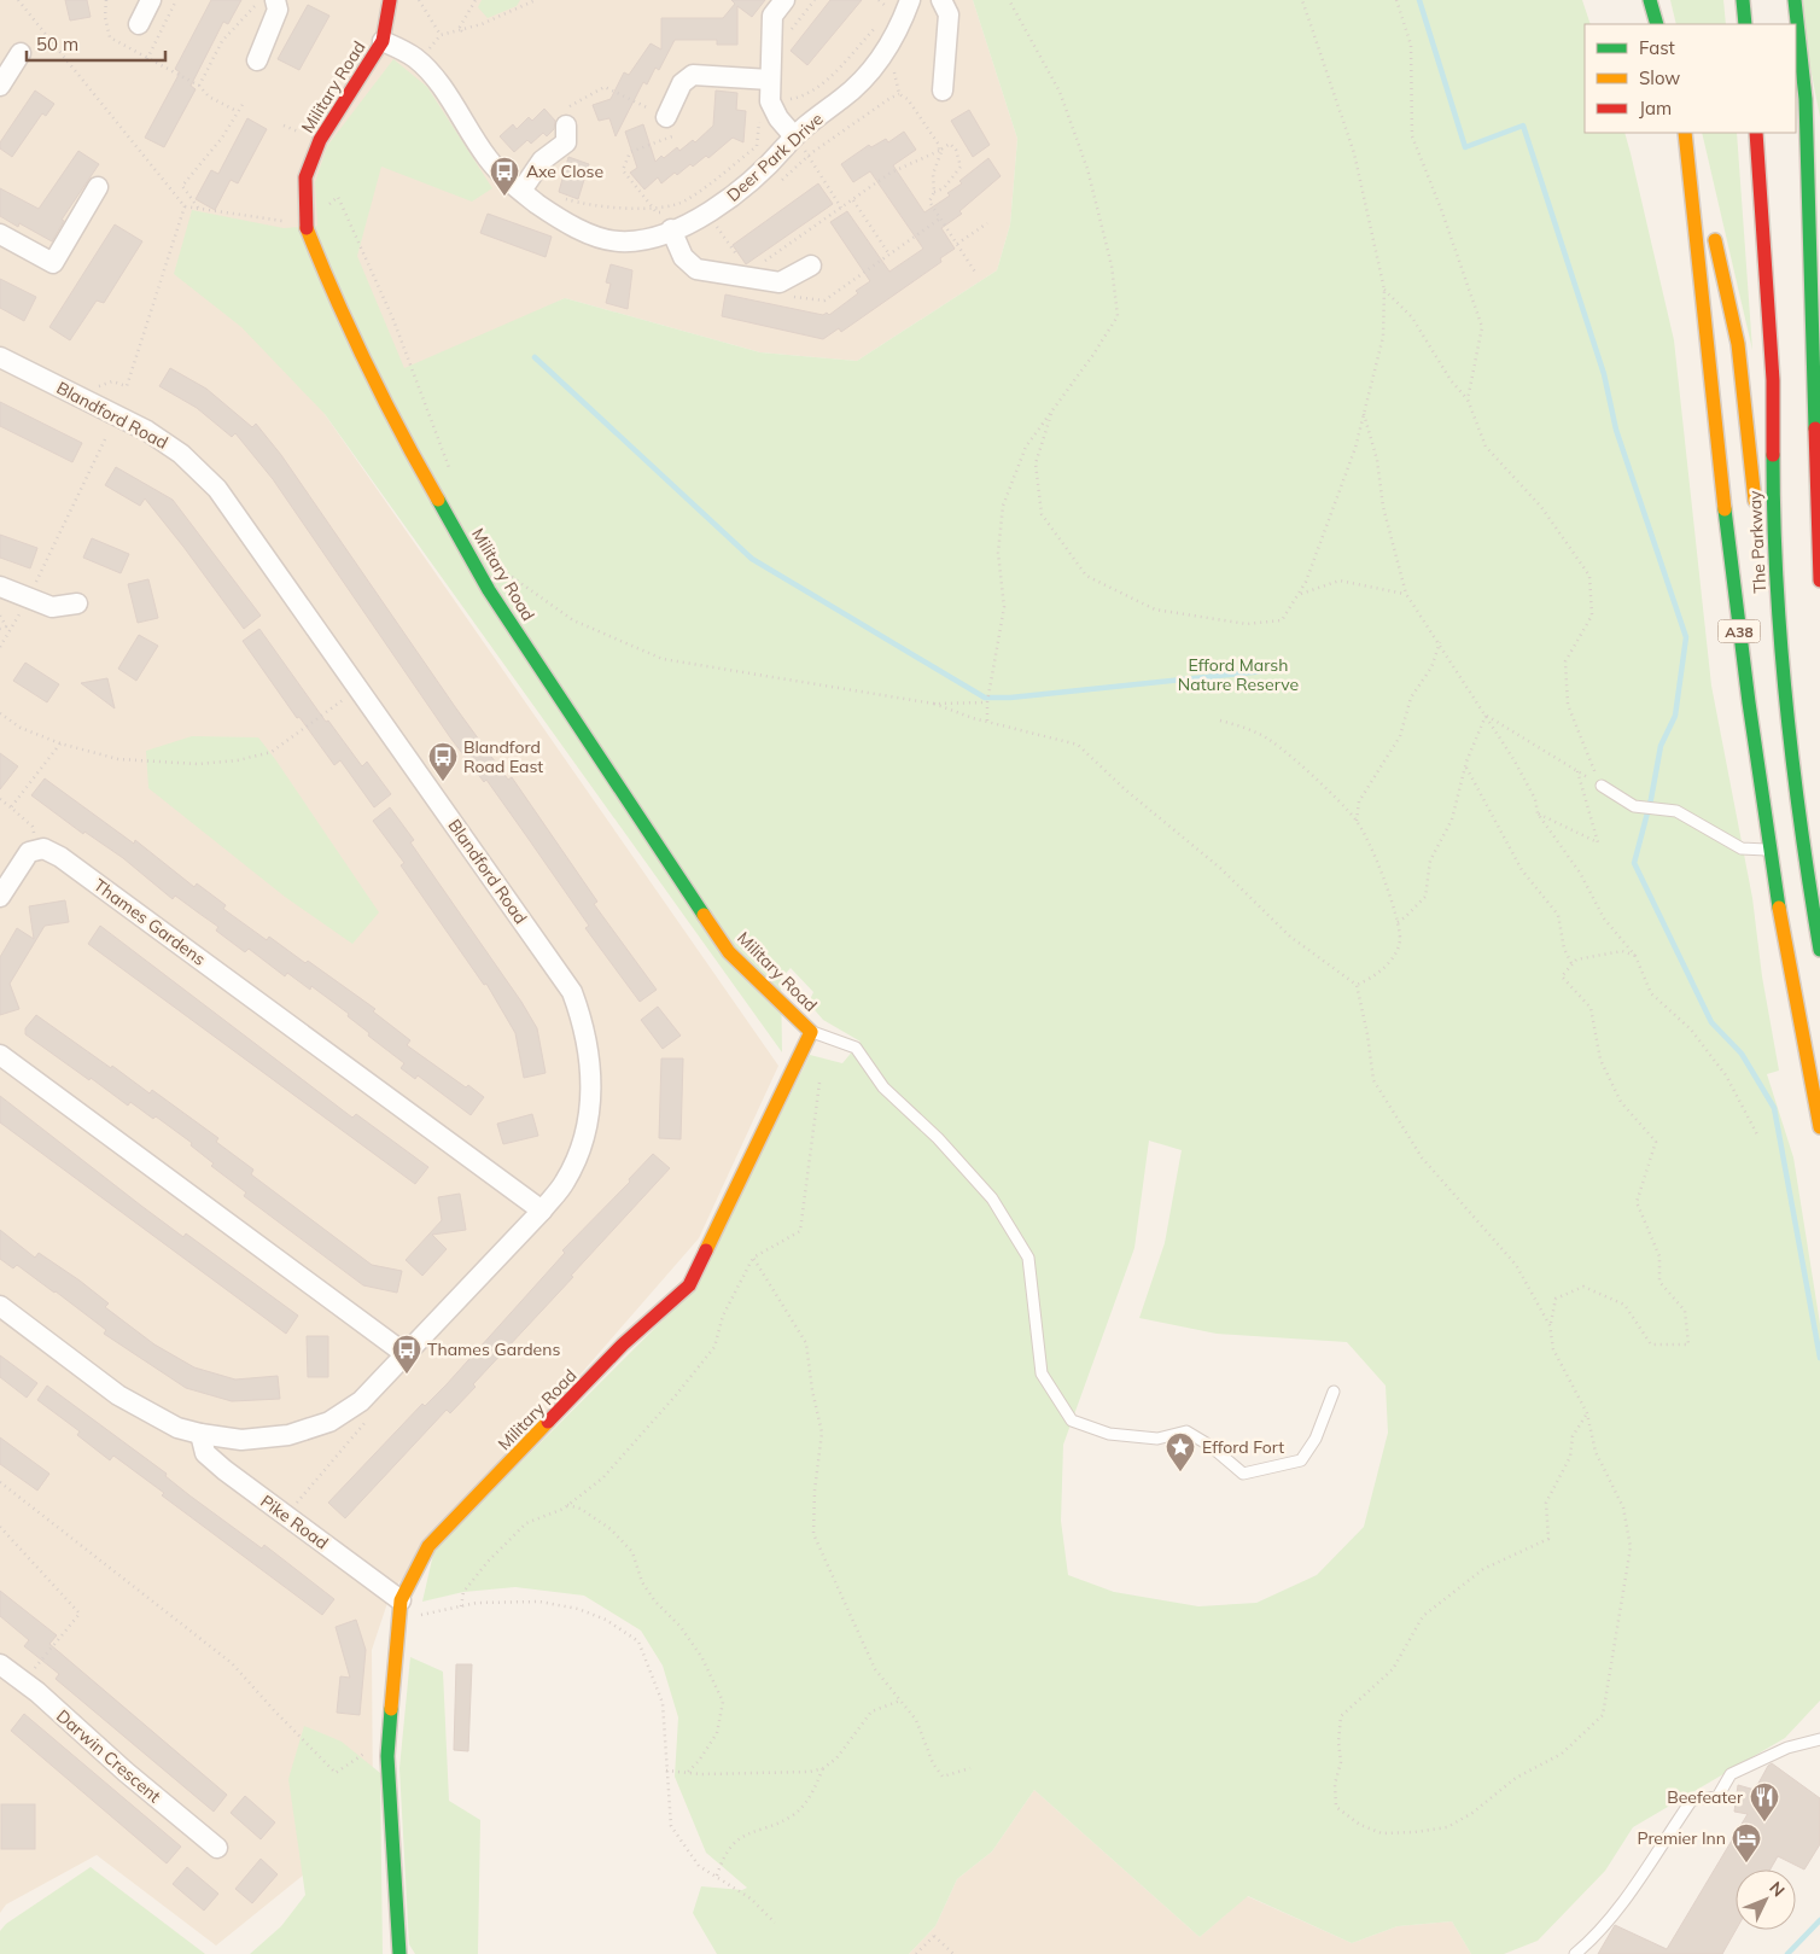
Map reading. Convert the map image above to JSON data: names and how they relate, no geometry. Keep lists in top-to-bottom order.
{
  "streets": {
    "main road": ["Military Road", "The Parkway", "A38"],
    "street": [
      "Deer Park Drive",
      "Blandford Road",
      "Thames Gardens",
      "Pike Road",
      "Darwin Crescent"
    ]
  },
  "crossings": [
    ["Military Road", "Deer Park Drive"],
    ["Military Road", "Pike Road"],
    ["Blandford Road", "Thames Gardens"],
    ["Blandford Road", "Pike Road"],
    ["The Parkway", "A38"]
  ],
  "parks": ["Efford Marsh Nature Reserve"],
  "places": {
    "bus stop": ["Axe Close", "Blandford Road East", "Thames Gardens"],
    "place": ["Efford Fort"],
    "restaurant": ["Beefeater"],
    "hotel": ["Premier Inn"]
  },
  "legend": ["Fast", "Slow", "Jam"],
  "scale_bar": "50 m",
  "north": "top right"
}
